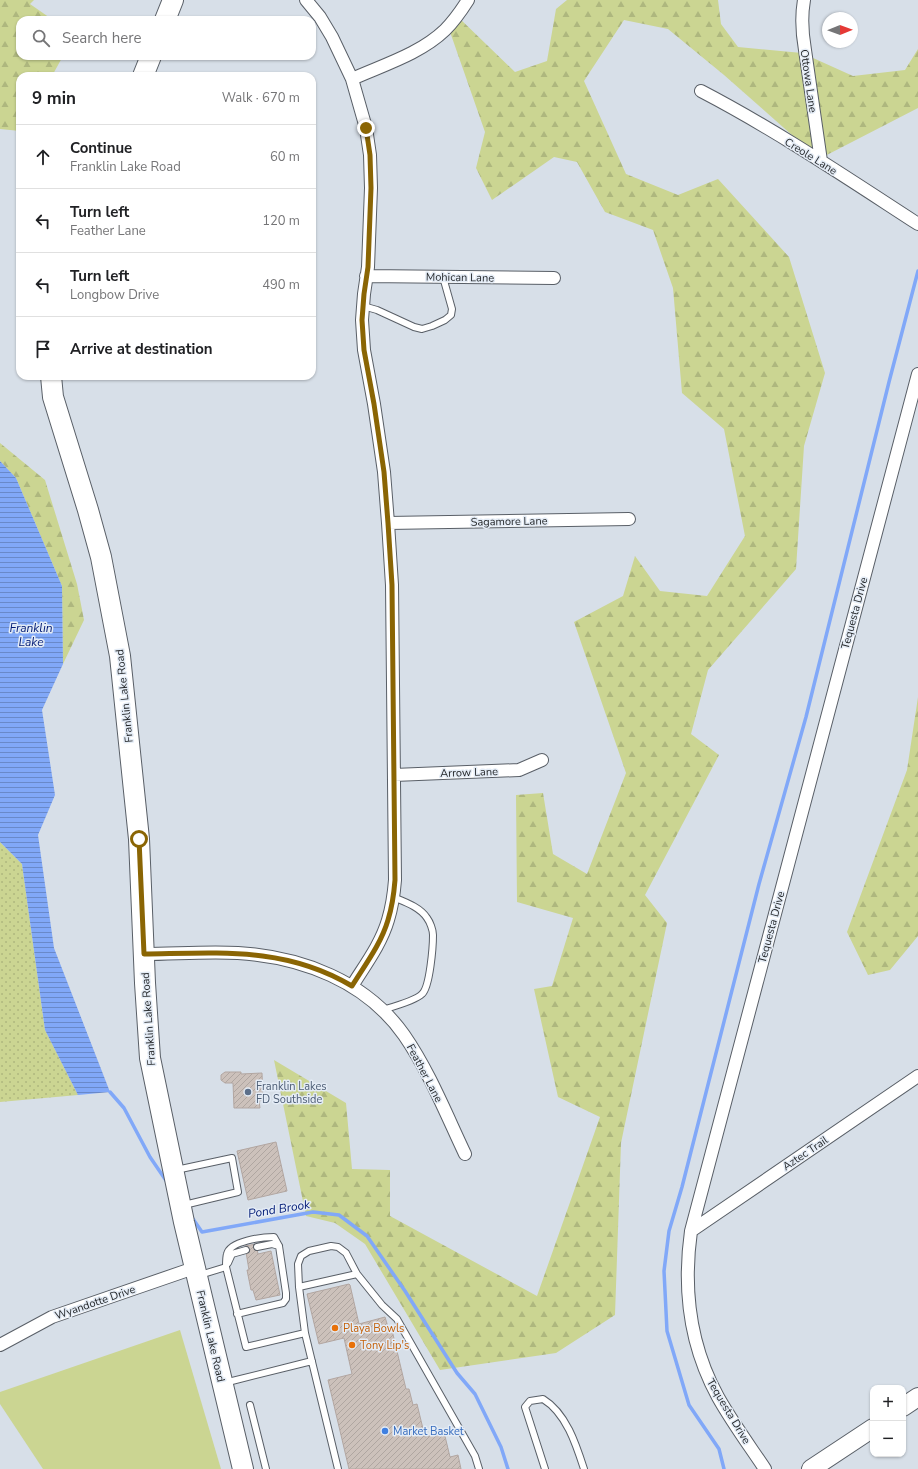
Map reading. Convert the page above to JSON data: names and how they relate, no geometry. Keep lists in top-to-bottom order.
{
  "streets": {
    "main road": ["Franklin Lake Road"],
    "street": [
      "Ottowa Lane",
      "Creole Lane",
      "Mohican Lane",
      "Sagamore Lane",
      "Tequesta Drive",
      "Arrow Lane",
      "Feather Lane",
      "Aztec Trail",
      "Wyandotte Drive"
    ]
  },
  "crossings": [
    ["Ottowa Lane", "Creole Lane"],
    ["Tequesta Drive", "Aztec Trail"],
    ["Franklin Lake Road", "Feather Lane"],
    ["Franklin Lake Road", "Wyandotte Drive"]
  ],
  "water": ["Franklin Lake", "Pond Brook"],
  "places": [
    "Franklin Lakes FD Southside",
    "Playa Bowls",
    "Tony Lip's",
    "Market Basket"
  ],
  "north": "right",
  "page": {
    "search": "Search here",
    "heading": ["9 min", "Walk · 670 m"],
    "list": [
      ["Continue", "Franklin Lake Road", "60 m"],
      ["Turn left", "Feather Lane", "120 m"],
      ["Turn left", "Longbow Drive", "490 m"],
      "Arrive at destination"
    ],
    "map_buttons": ["+", "−"]
  }
}
